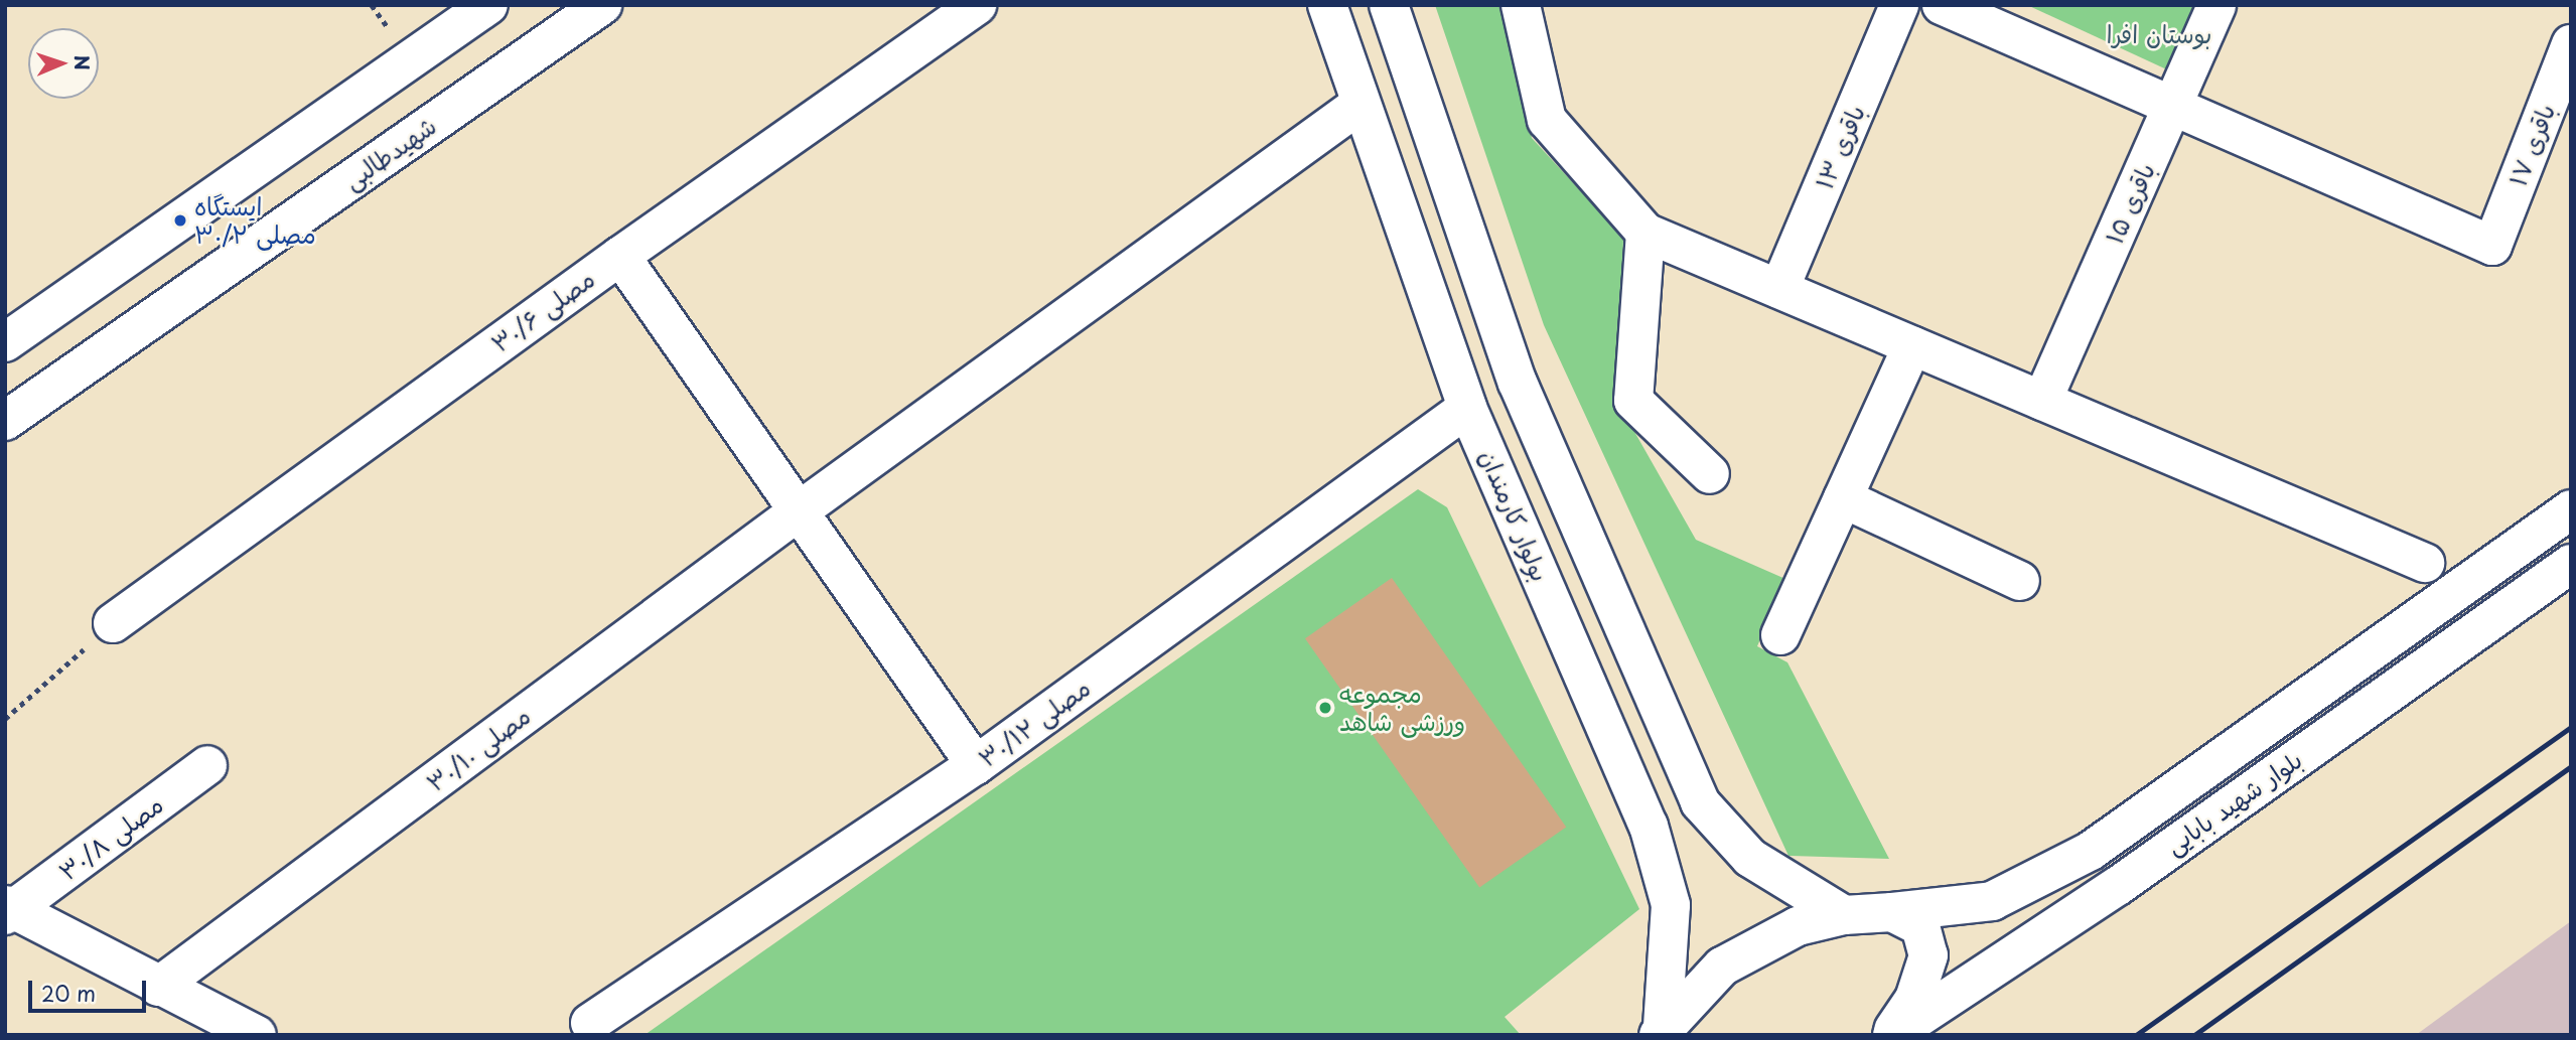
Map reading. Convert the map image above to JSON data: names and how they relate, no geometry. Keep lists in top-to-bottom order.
{
  "streets": {
    "street": [
      "باقری ۱۷",
      "باقری ۱۳",
      "شهیدطالبی",
      "باقری ۱۵",
      "مصلی ۳۰/۶",
      "بولوار کارمندان",
      "مصلی ۳۰/۱۲",
      "مصلی ۳۰/۱۰",
      "بلوار شهید بابایی",
      "مصلی ۳۰/۸"
    ]
  },
  "crossings": [
    ["باقری ۱۷", "باقری ۱۵"],
    ["بولوار کارمندان", "مصلی ۳۰/۱۲"],
    ["بولوار کارمندان", "مصلی ۳۰/۱۰"],
    ["بولوار کارمندان", "بلوار شهید بابایی"]
  ],
  "parks": ["بوستان افرا"],
  "places": ["ایستگاه مصلی ۳۰/۲", "مجموعه ورزشی شاهد"],
  "scale_bar": "20 m",
  "north": "right"
}
